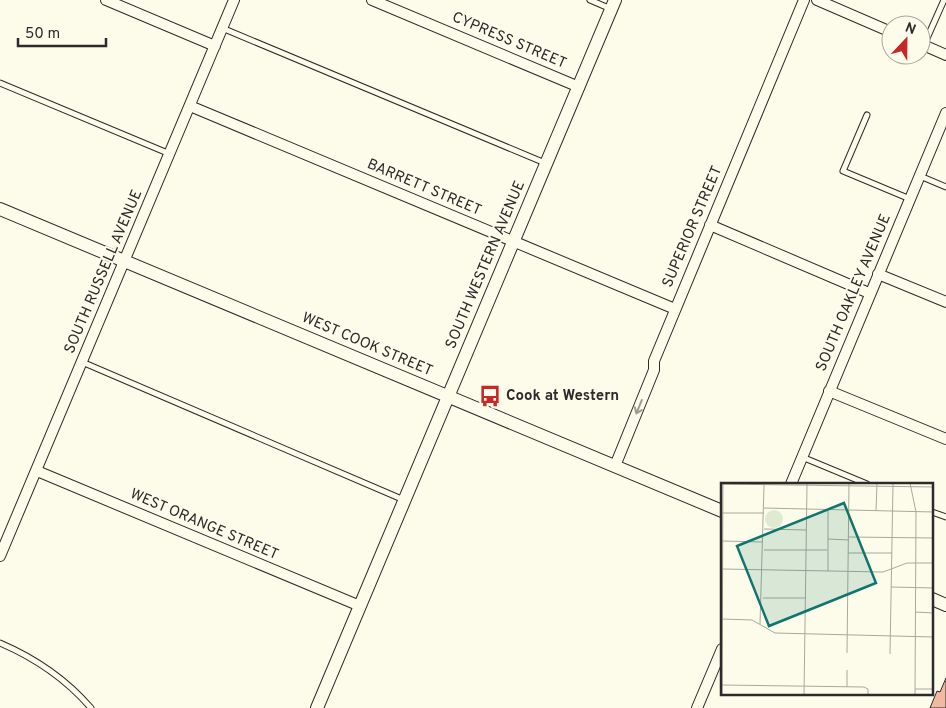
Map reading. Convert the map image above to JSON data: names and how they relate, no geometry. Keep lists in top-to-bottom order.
{
  "streets": {
    "street": [
      "CYPRESS STREET",
      "BARRETT STREET",
      "SUPERIOR STREET",
      "SOUTH WESTERN AVENUE",
      "SOUTH RUSSELL AVENUE",
      "SOUTH OAKLEY AVENUE",
      "WEST COOK STREET",
      "WEST ORANGE STREET"
    ]
  },
  "crossings": [
    ["CYPRESS STREET", "SOUTH WESTERN AVENUE"],
    ["BARRETT STREET", "SUPERIOR STREET"],
    ["BARRETT STREET", "SOUTH WESTERN AVENUE"],
    ["BARRETT STREET", "SOUTH RUSSELL AVENUE"],
    ["SUPERIOR STREET", "WEST COOK STREET"],
    ["SOUTH WESTERN AVENUE", "WEST COOK STREET"],
    ["SOUTH WESTERN AVENUE", "WEST ORANGE STREET"],
    ["SOUTH RUSSELL AVENUE", "WEST COOK STREET"],
    ["SOUTH RUSSELL AVENUE", "WEST ORANGE STREET"]
  ],
  "places": {
    "bus stop": ["Cook at Western"]
  },
  "scale_bar": "50 m",
  "north": "top"
}
